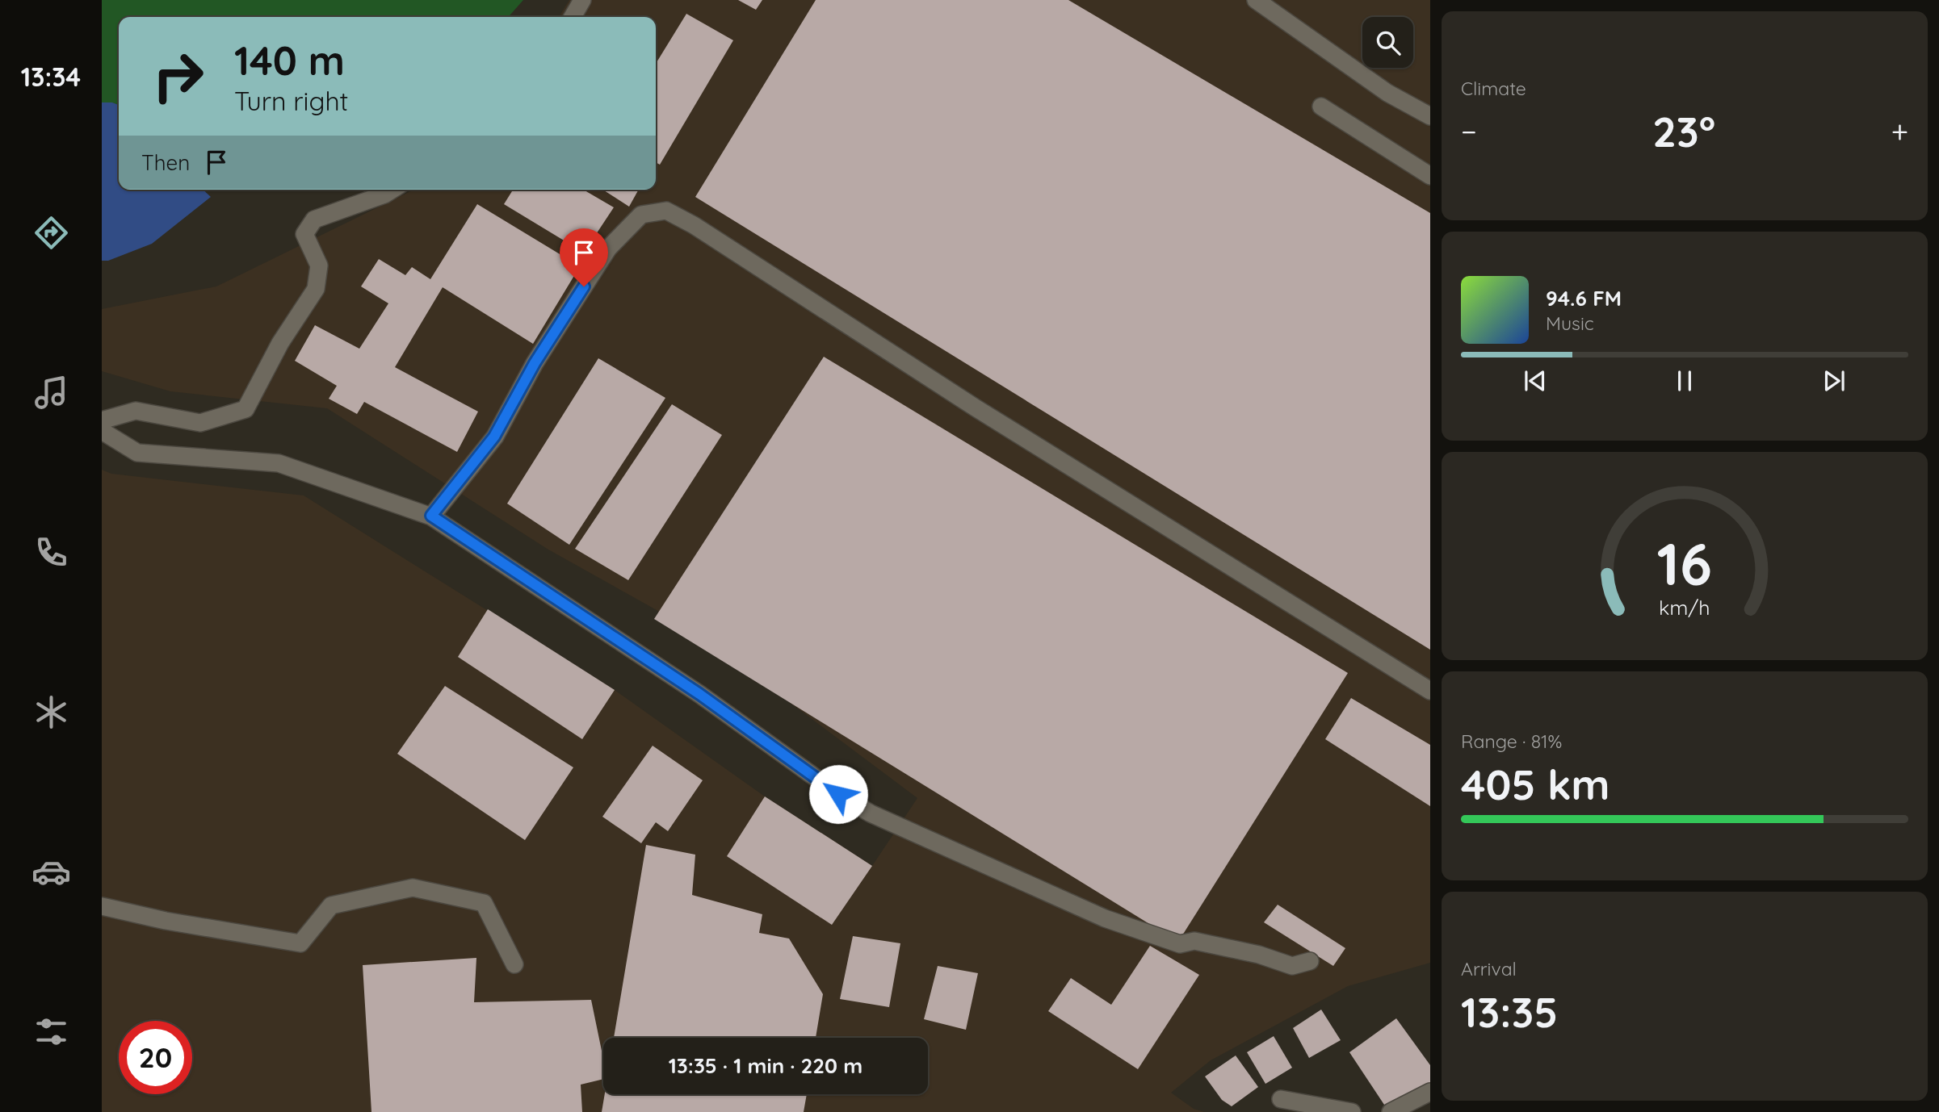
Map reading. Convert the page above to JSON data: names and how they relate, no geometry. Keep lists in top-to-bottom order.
{
  "page": {
    "tabs": "13:34",
    "tile": [
      "Climate",
      ["Range · 81%", "405 km"],
      ["Arrival", "13:35"]
    ],
    "turn": ["140 m", "Turn right"],
    "heat": ["−", "23°", "+"],
    "then": "Then",
    "song": ["94.6 FM", "Music"],
    "limit": "20",
    "trip": "13:35 · 1 min · 220 m",
    "gauge": ["16", "km/h"]
  }
}
